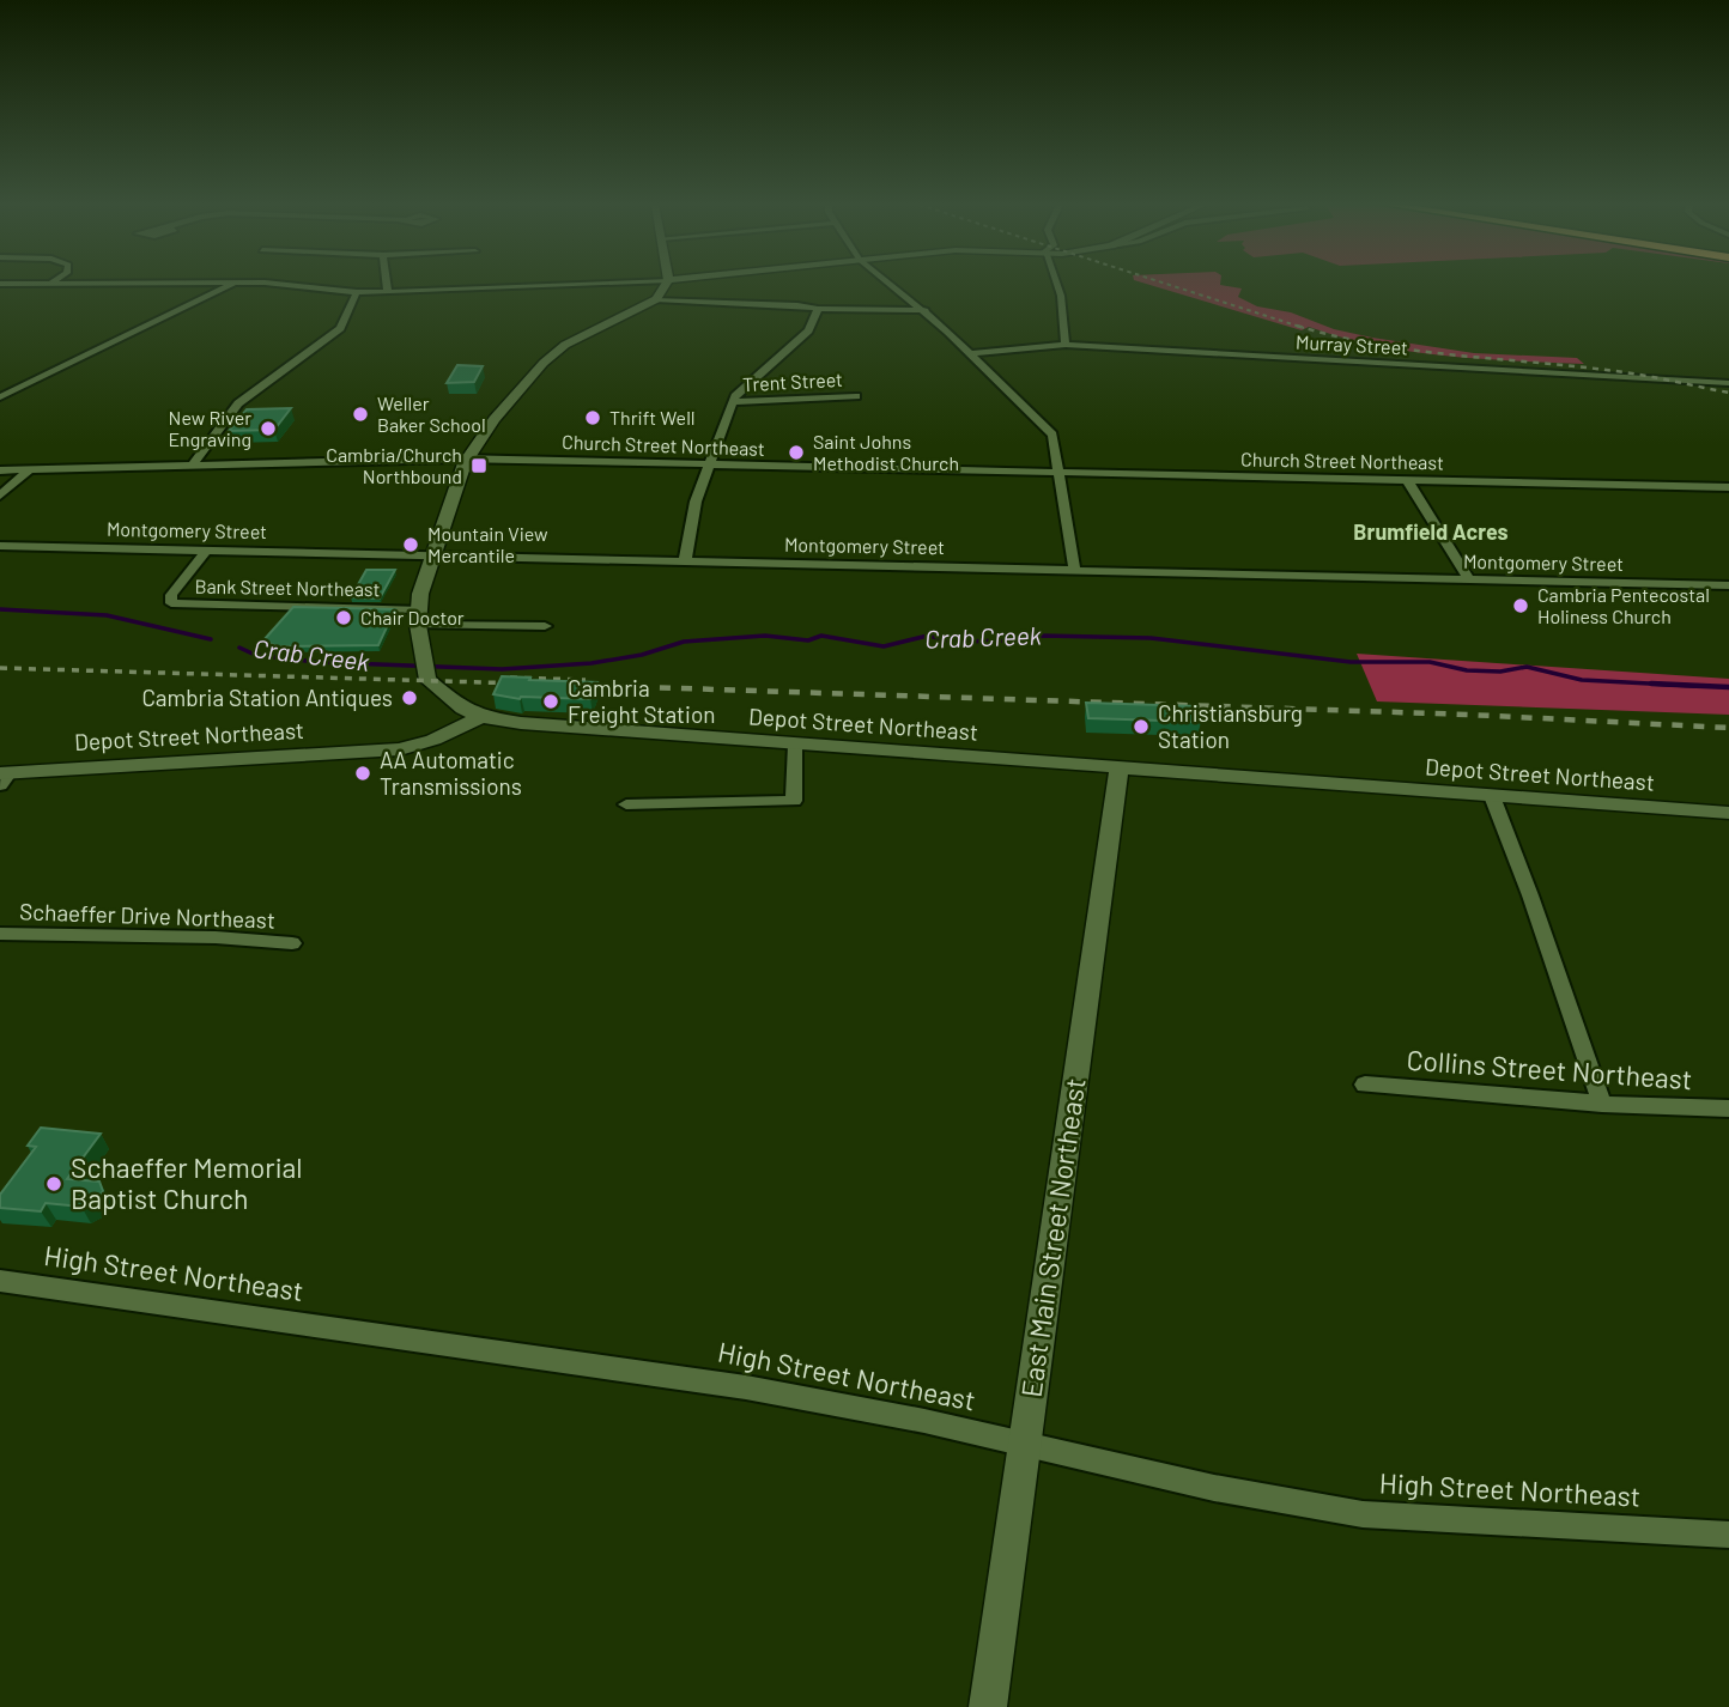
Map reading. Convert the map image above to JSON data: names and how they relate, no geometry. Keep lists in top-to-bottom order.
{
  "streets": {
    "main road": ["Depot Street Northeast", "East Main Street Northeast"],
    "street": [
      "Murray Street",
      "Trent Street",
      "Church Street Northeast",
      "Montgomery Street",
      "Bank Street Northeast",
      "Schaeffer Drive Northeast",
      "Collins Street Northeast",
      "High Street Northeast"
    ]
  },
  "crossings": [
    ["Montgomery Street", "Bank Street Northeast"],
    ["Depot Street Northeast", "East Main Street Northeast"],
    ["East Main Street Northeast", "High Street Northeast"]
  ],
  "districts": ["Brumfield Acres"],
  "water": ["Crab Creek"],
  "places": {
    "other": [
      "Weller Baker School",
      "Thrift Well",
      "New River Engraving",
      "Saint Johns Methodist Church",
      "Mountain View Mercantile",
      "Cambria Pentecostal Holiness Church",
      "Chair Doctor",
      "Cambria Station Antiques",
      "Cambria Freight Station",
      "Christiansburg Station",
      "AA Automatic Transmissions",
      "Schaeffer Memorial Baptist Church"
    ],
    "transit": ["Cambria/Church Northbound"]
  }
}
